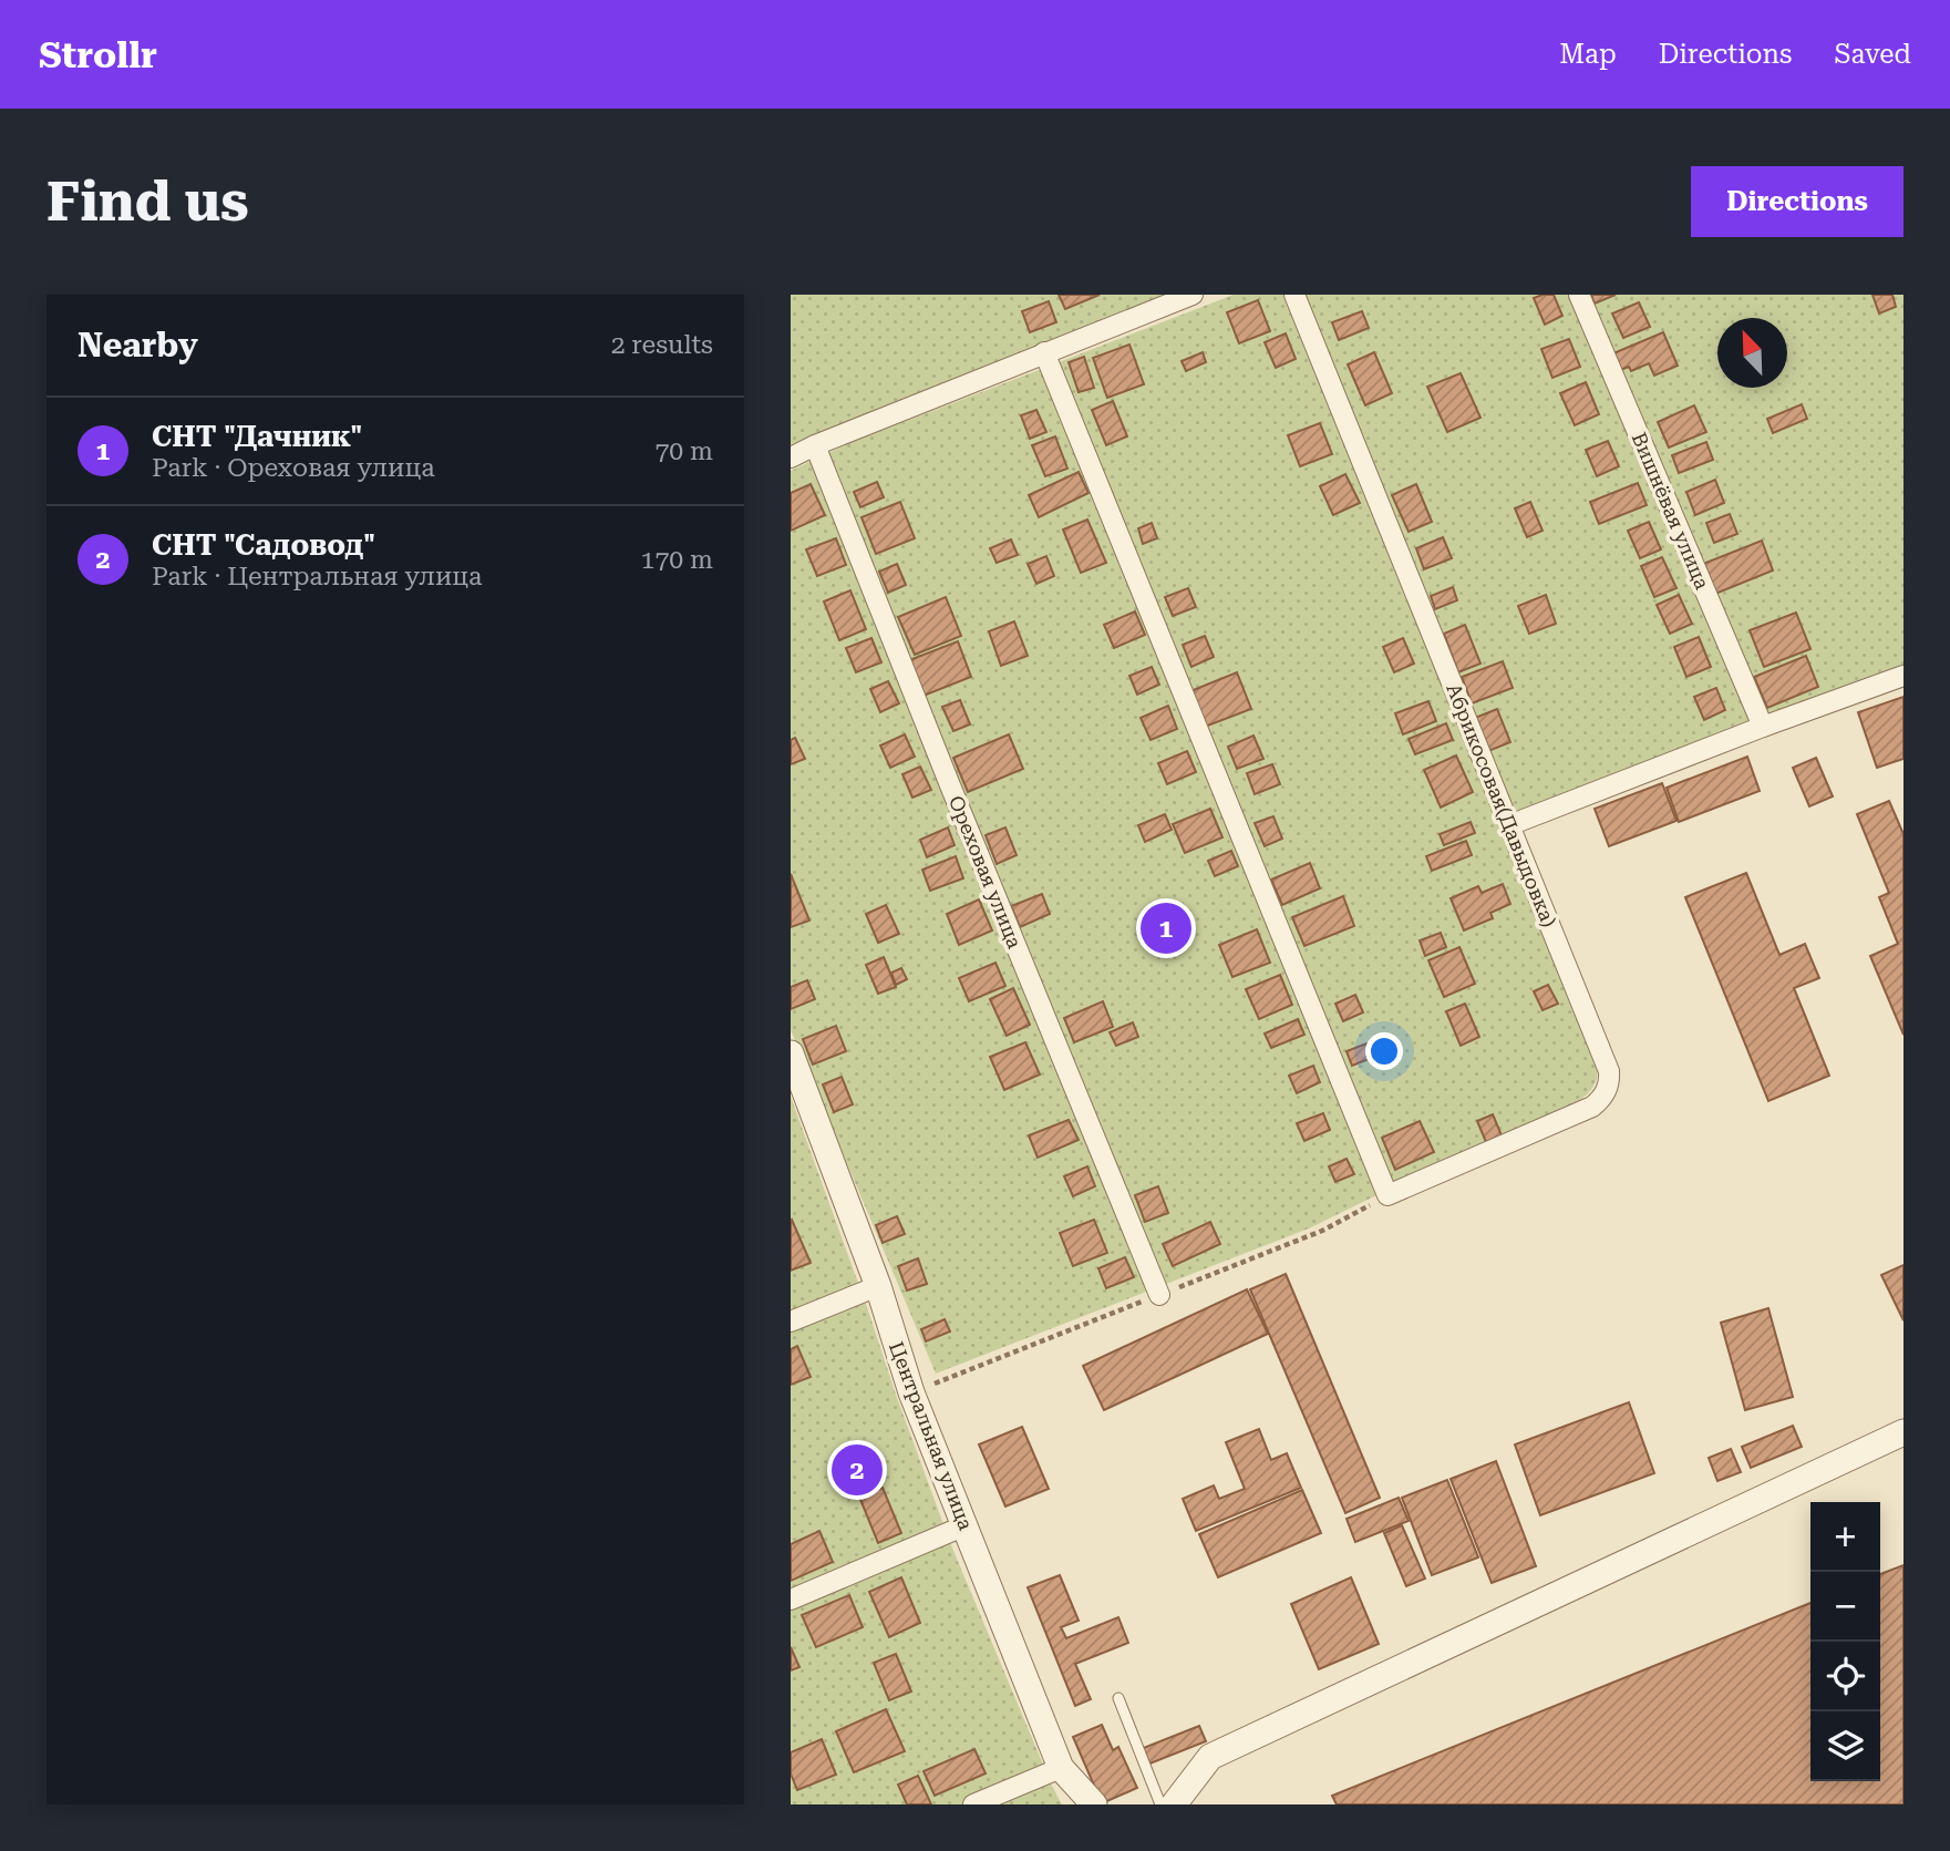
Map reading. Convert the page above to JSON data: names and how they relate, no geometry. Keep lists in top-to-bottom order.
{
  "streets": {
    "street": [
      "Вишнёвая улица",
      "Абрикосовая(Давыдовка)",
      "Ореховая улица",
      "Центральная улица"
    ]
  },
  "north": "top left",
  "page": {
    "header": "Strollr",
    "nav": ["Map", "Directions", "Saved"],
    "buttons": "Directions",
    "title": "Find us",
    "heading": ["Nearby", "2 results"],
    "list": [
      {
        "mark": "1",
        "name": "СНТ \"Дачник\"",
        "note": "Park · Ореховая улица",
        "value": "70 m"
      },
      {
        "mark": "2",
        "name": "СНТ \"Садовод\"",
        "note": "Park · Центральная улица",
        "value": "170 m"
      }
    ],
    "pins": ["1", "2"],
    "map_buttons": ["+", "−"]
  }
}
